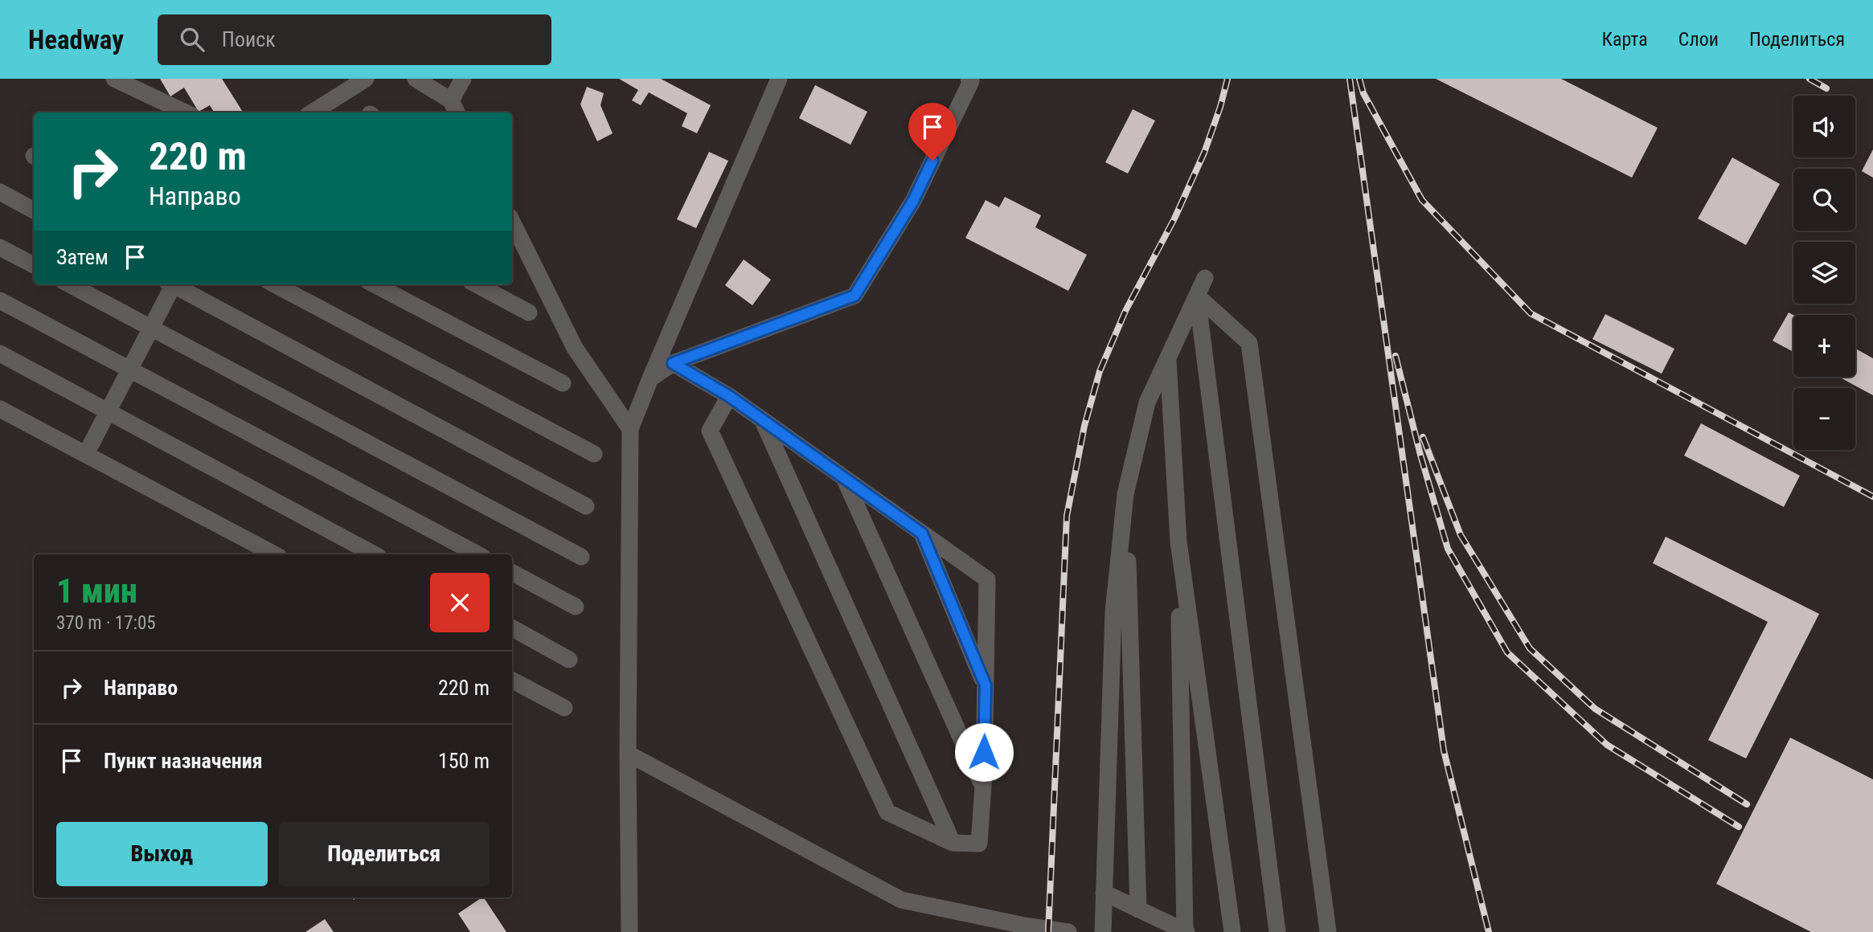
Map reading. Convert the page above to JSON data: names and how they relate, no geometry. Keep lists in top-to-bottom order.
{
  "page": {
    "header": "Headway",
    "search": "Поиск",
    "nav": ["Карта", "Слои", "Поделиться"],
    "map_buttons": ["+", "−"],
    "turn": ["220 m", "Направо"],
    "then": "Затем",
    "heading": ["1 мин", "370 m · 17:05"],
    "list": [
      {
        "name": "Направо",
        "value": "220 m"
      },
      {
        "name": "Пункт назначения",
        "value": "150 m"
      }
    ],
    "buttons": ["Выход", "Поделиться"]
  }
}
